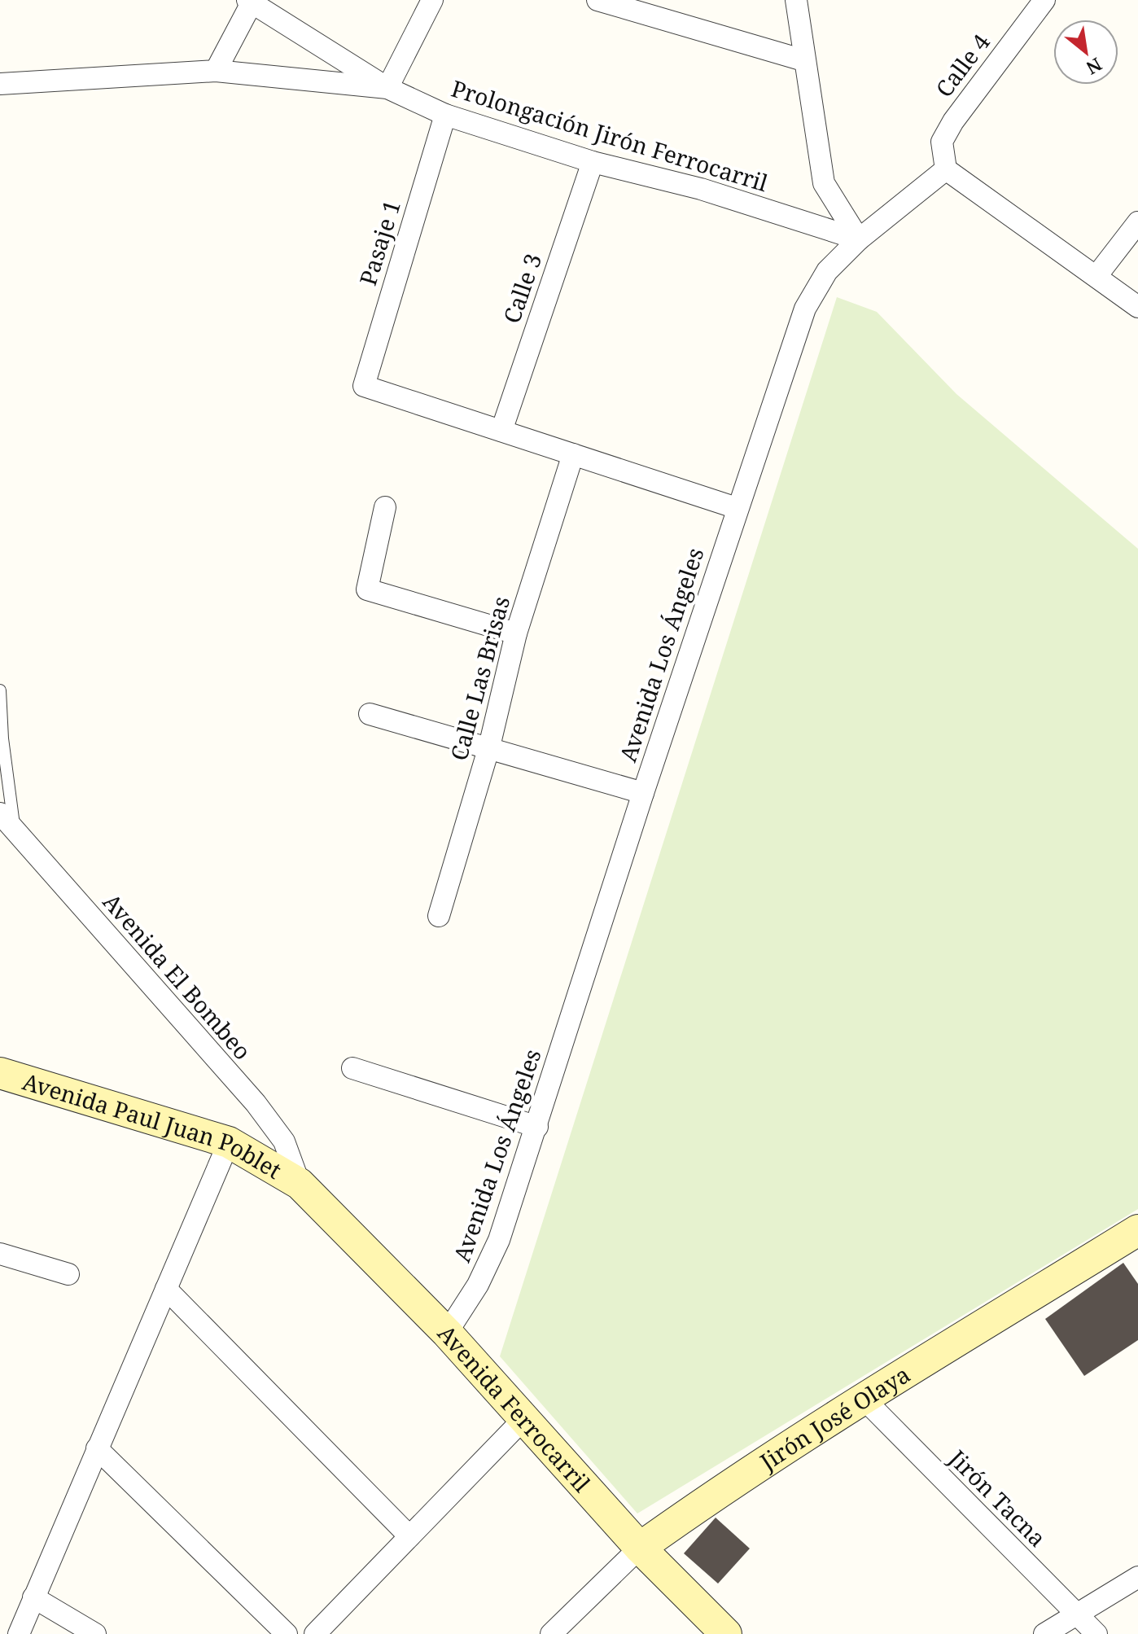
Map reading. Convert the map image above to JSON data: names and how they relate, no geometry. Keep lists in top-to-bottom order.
{
  "streets": {
    "street": [
      "Calle 4",
      "Prolongación Jirón Ferrocarril",
      "Pasaje 1",
      "Calle 3",
      "Avenida Los Ángeles",
      "Calle Las Brisas",
      "Avenida El Bombeo",
      "Avenida Paul Juan Poblet",
      "Avenida Ferrocarril",
      "Jirón José Olaya",
      "Jirón Tacna"
    ]
  },
  "crossings": [
    ["Prolongación Jirón Ferrocarril", "Pasaje 1"],
    ["Prolongación Jirón Ferrocarril", "Calle 3"],
    ["Prolongación Jirón Ferrocarril", "Avenida Los Ángeles"],
    ["Pasaje 1", "Calle 3"],
    ["Avenida Los Ángeles", "Avenida Ferrocarril"],
    ["Avenida El Bombeo", "Avenida Paul Juan Poblet"],
    ["Avenida El Bombeo", "Avenida Ferrocarril"],
    ["Avenida Paul Juan Poblet", "Avenida Ferrocarril"],
    ["Avenida Ferrocarril", "Jirón José Olaya"],
    ["Jirón José Olaya", "Jirón Tacna"]
  ],
  "north": "bottom right"
}
